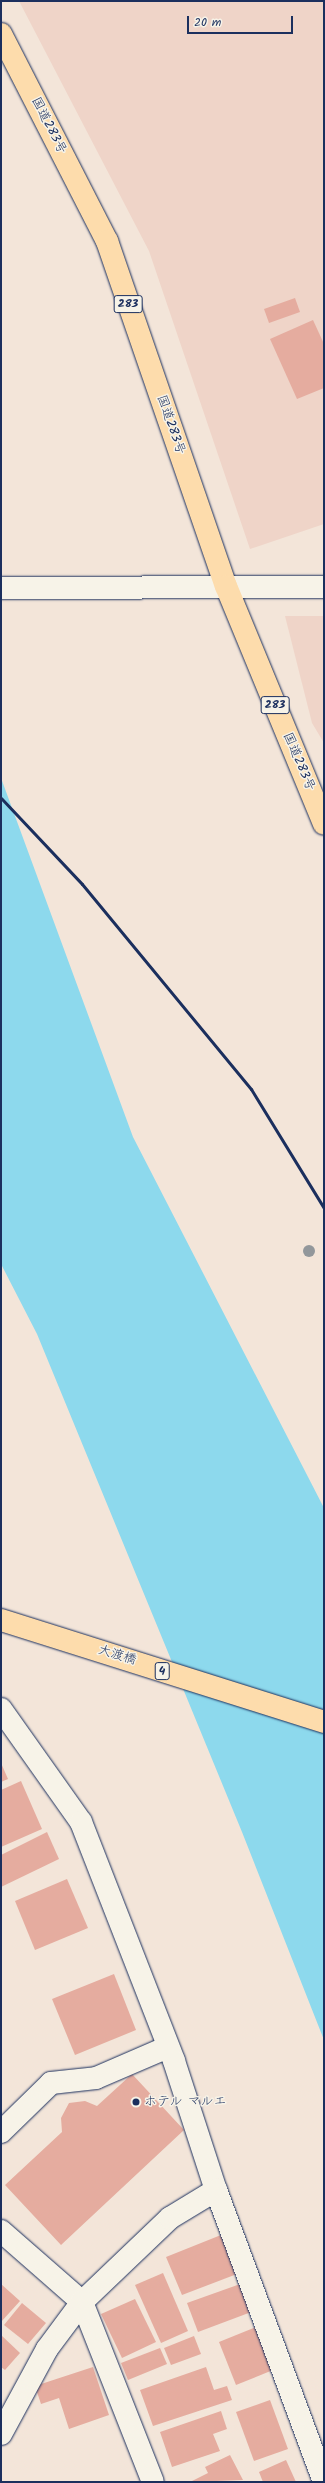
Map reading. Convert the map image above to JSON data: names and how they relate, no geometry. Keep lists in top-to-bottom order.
{
  "streets": {
    "main road": [
      "国道283号",
      "283",
      "大渡橋",
      "4"
    ]
  },
  "places": ["ホテル マルエ"],
  "scale_bar": "20 m"
}
